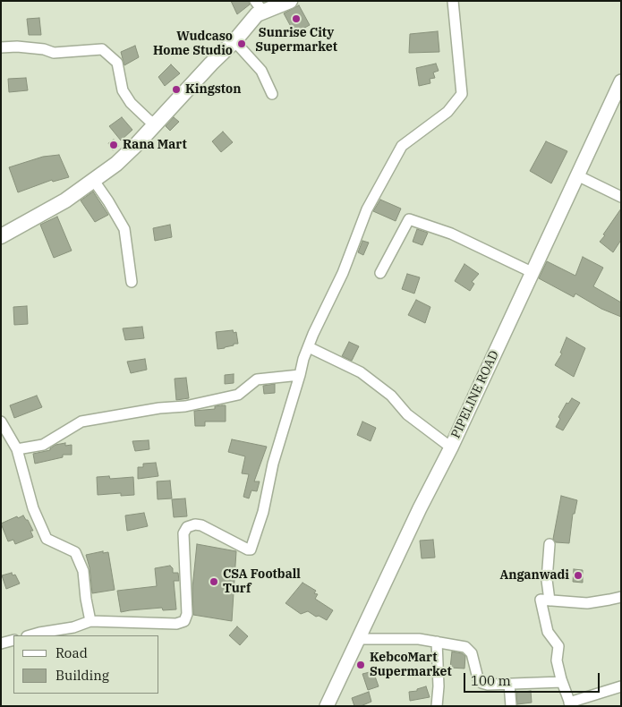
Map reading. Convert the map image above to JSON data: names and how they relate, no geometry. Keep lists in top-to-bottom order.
{
  "streets": {
    "street": ["PIPELINE ROAD"]
  },
  "places": [
    "Sunrise City Supermarket",
    "Wudcaso Home Studio",
    "Kingston",
    "Rana Mart",
    "Anganwadi",
    "CSA Football Turf",
    "KebcoMart Supermarket"
  ],
  "legend": ["Road", "Building"],
  "scale_bar": "100 m"
}
